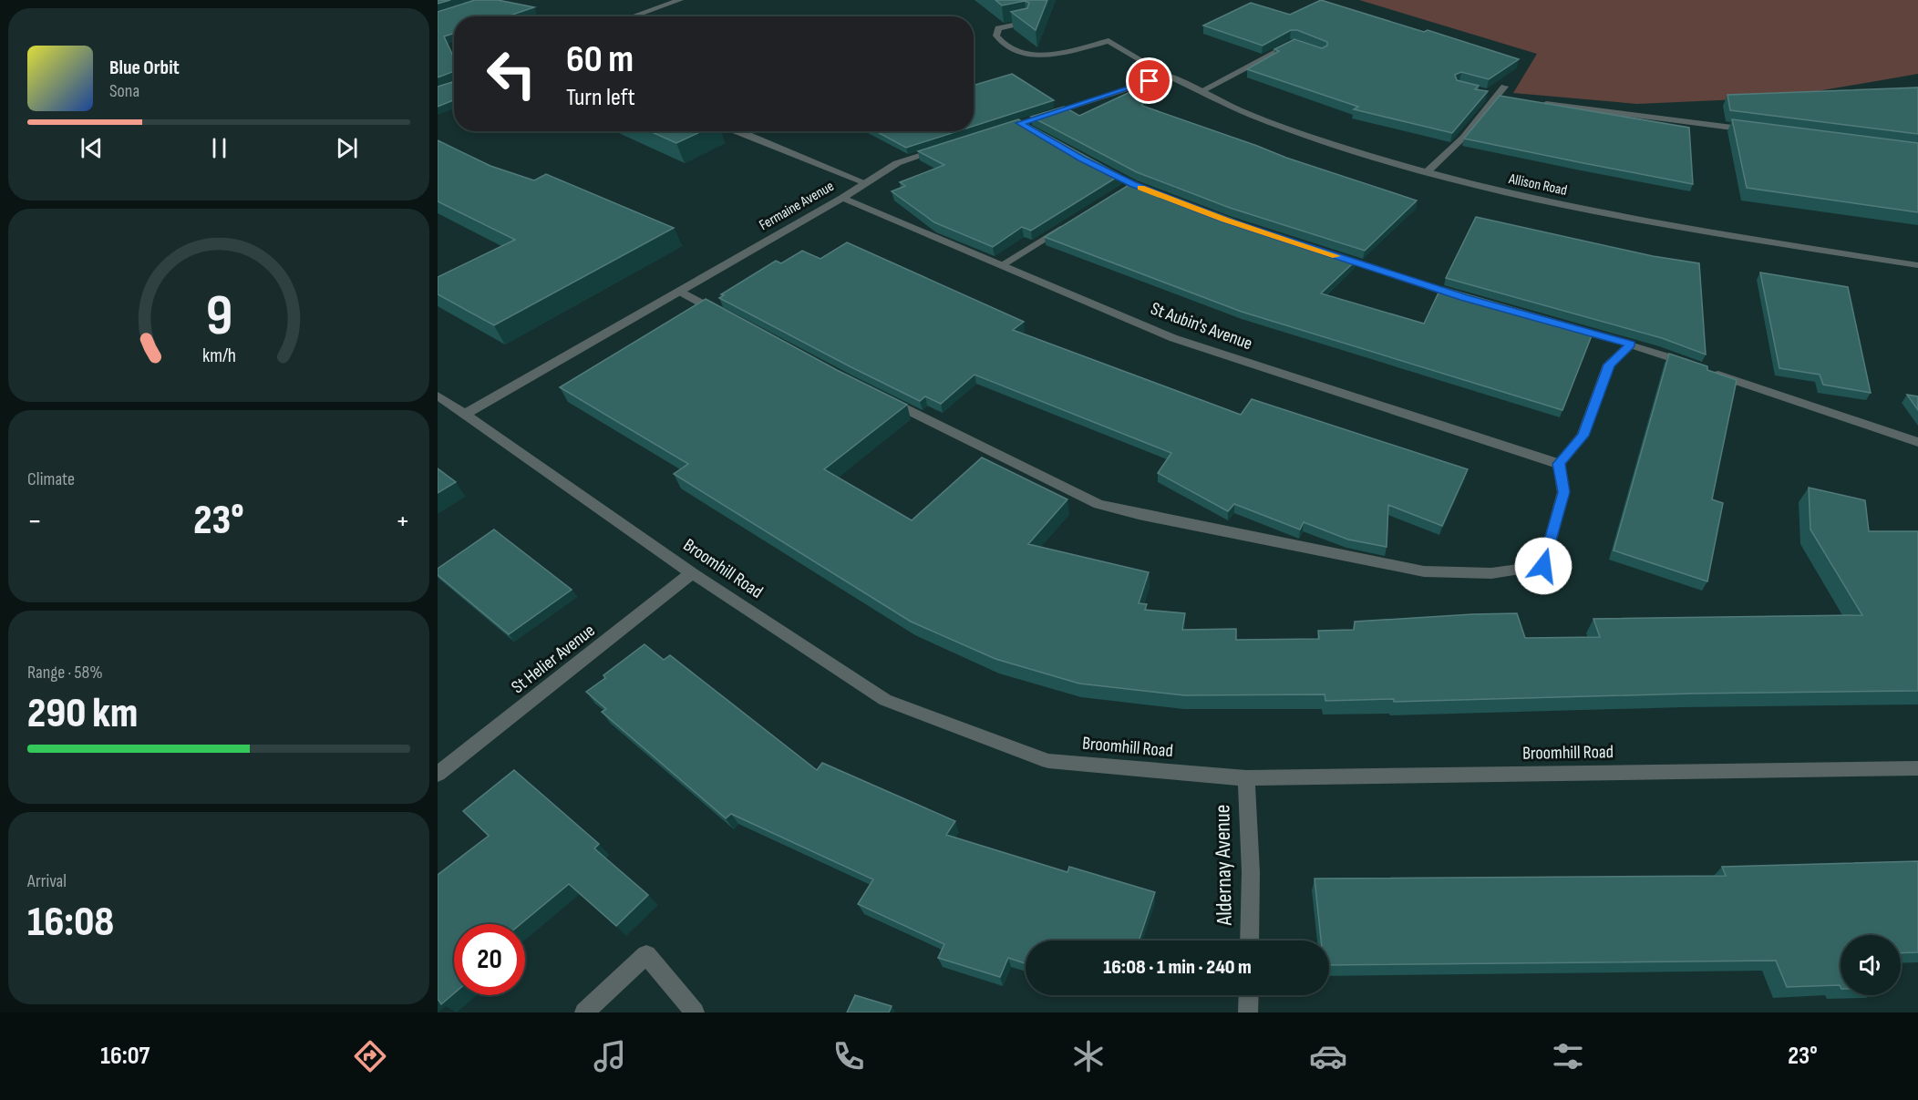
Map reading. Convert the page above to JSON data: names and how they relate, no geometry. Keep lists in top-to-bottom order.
{
  "streets": {
    "street": [
      "Allison Road",
      "Fermaine Avenue",
      "St Aubin's Avenue",
      "Broomhill Road",
      "St Helier Avenue",
      "Aldernay Avenue"
    ]
  },
  "crossings": [
    ["Fermaine Avenue", "St Aubin's Avenue"],
    ["Fermaine Avenue", "Broomhill Road"],
    ["Broomhill Road", "St Helier Avenue"],
    ["Broomhill Road", "Aldernay Avenue"]
  ],
  "page": {
    "turn": ["60 m", "Turn left"],
    "song": ["Blue Orbit", "Sona"],
    "tile": [
      "Climate",
      ["Range · 58%", "290 km"],
      ["Arrival", "16:08"]
    ],
    "heat": ["−", "23°", "+"],
    "limit": "20",
    "trip": "16:08 · 1 min · 240 m",
    "tabs": ["16:07", "23°"],
    "gauge": ["9", "km/h"]
  }
}
